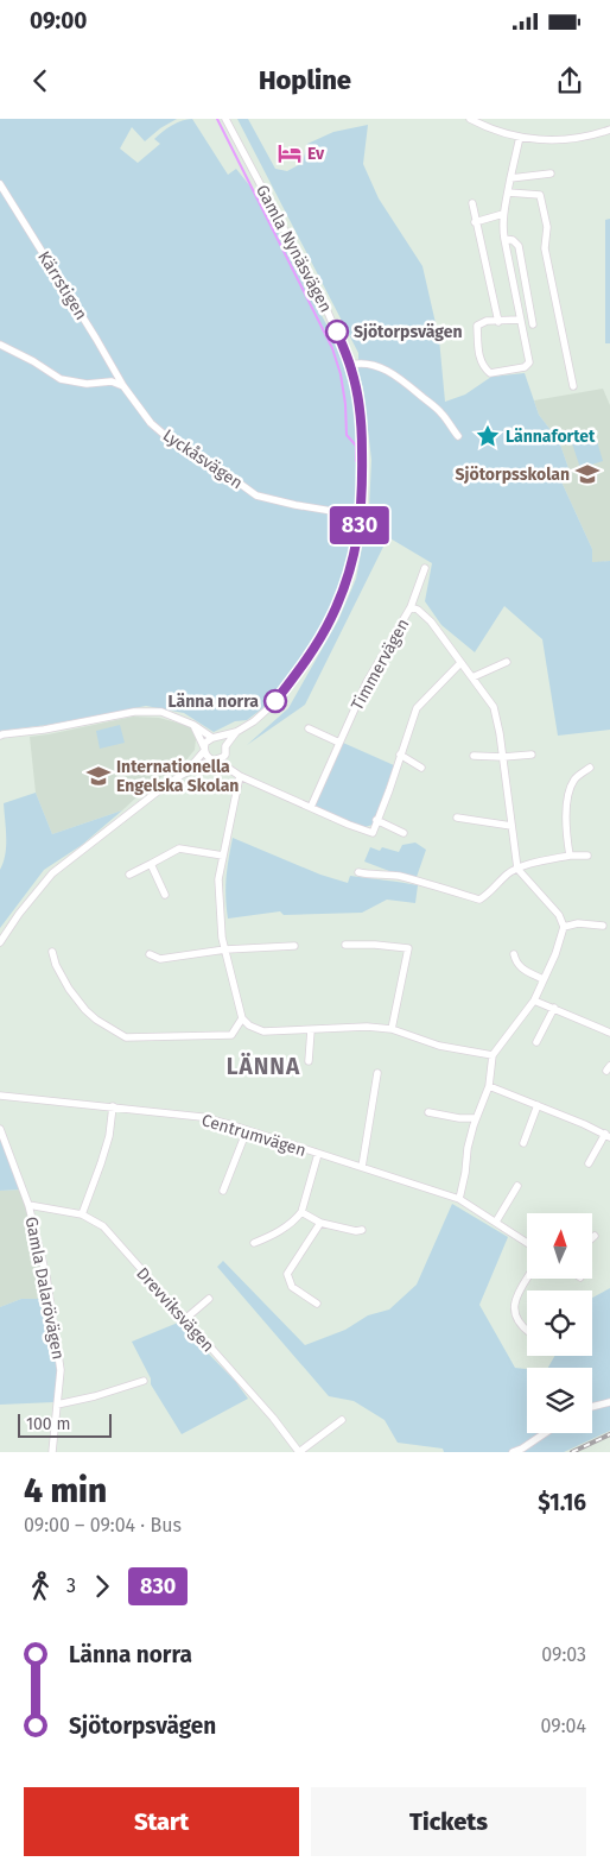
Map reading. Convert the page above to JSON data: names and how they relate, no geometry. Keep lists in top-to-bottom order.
{
  "streets": {
    "street": [
      "Gamla Nynäsvägen",
      "Kärrstigen",
      "Lyckåsvägen",
      "Timmervägen",
      "Centrumvägen",
      "Gamla Dalarövägen",
      "Drevviksvägen"
    ]
  },
  "crossings": [
    ["Gamla Nynäsvägen", "Lyckåsvägen"],
    ["Kärrstigen", "Lyckåsvägen"],
    ["Gamla Dalarövägen", "Drevviksvägen"]
  ],
  "districts": ["LÄNNA"],
  "places": {
    "hotel": ["Ev"],
    "other": ["Sjötorpsvägen", "Länna norra"],
    "place": ["Lännafortet"],
    "school or university": ["Sjötorpsskolan", "Internationella Engelska Skolan"]
  },
  "lines": ["bus line 830"],
  "scale_bar": "100 m",
  "north": "top",
  "page": {
    "status": "09:00",
    "header": "Hopline",
    "on_map": "830",
    "scale": "100 m",
    "heading": ["4 min", "09:00 – 09:04 · Bus", "$1.16"],
    "legs": ["3", "830"],
    "list": [
      {
        "name": "Länna norra",
        "value": "09:03"
      },
      {
        "name": "Sjötorpsvägen",
        "value": "09:04"
      }
    ],
    "buttons": ["Start", "Tickets"]
  }
}
